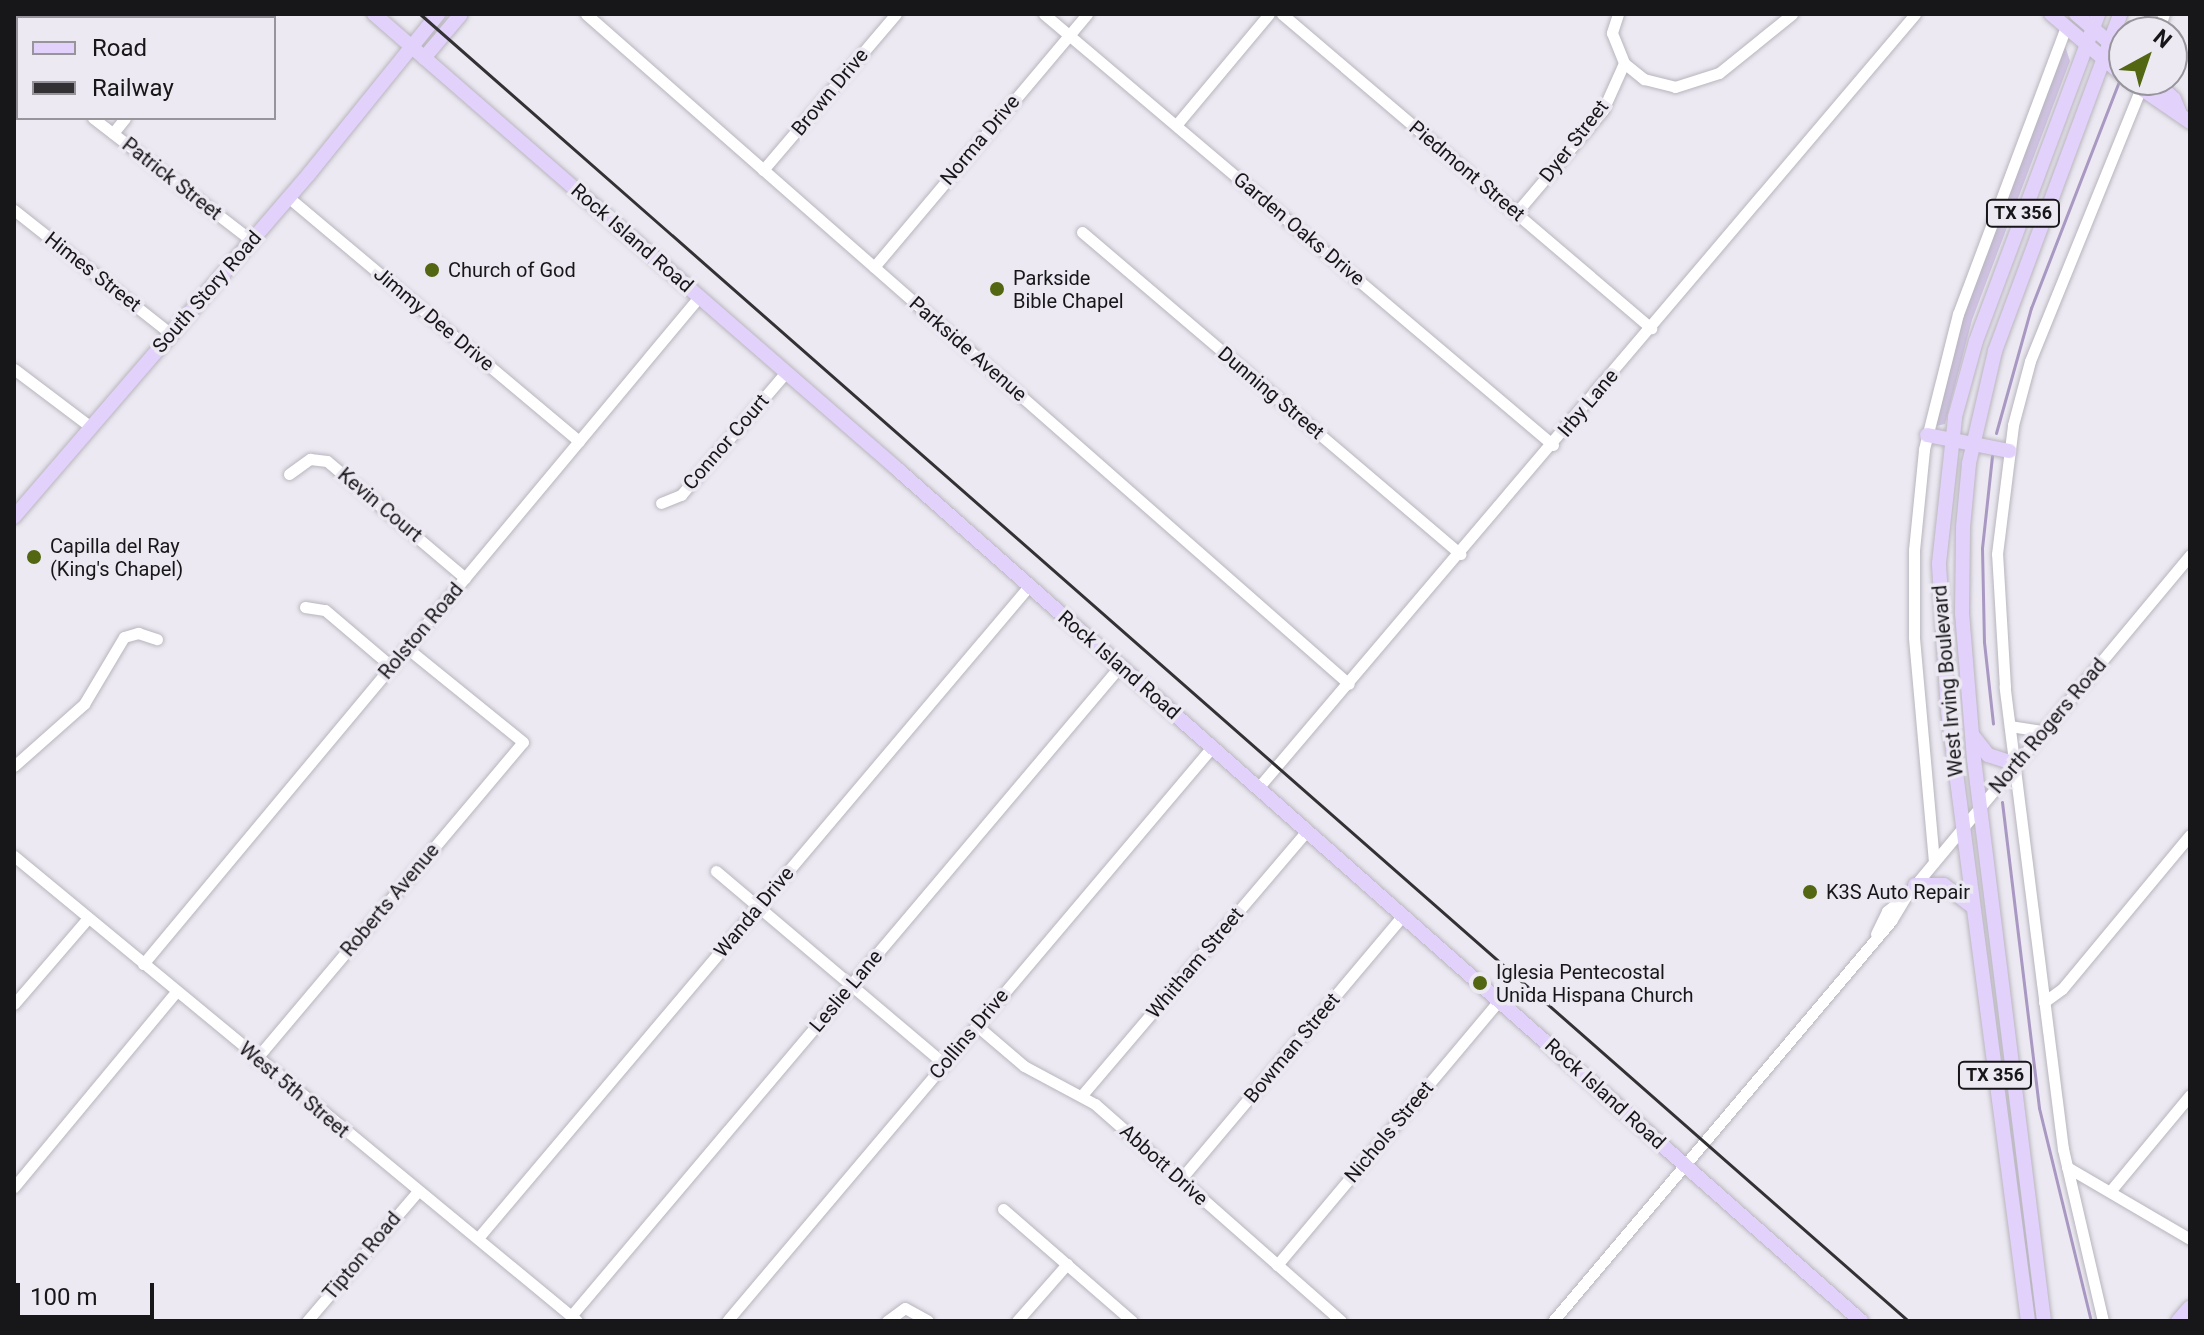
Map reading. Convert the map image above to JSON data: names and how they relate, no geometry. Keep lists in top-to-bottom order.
{
  "streets": {
    "main road": [
      "TX 356",
      "Rock Island Road",
      "South Story Road",
      "West Irving Boulevard"
    ],
    "street": [
      "Brown Drive",
      "Norma Drive",
      "Dyer Street",
      "Piedmont Street",
      "Patrick Street",
      "Garden Oaks Drive",
      "Himes Street",
      "Jimmy Dee Drive",
      "Parkside Avenue",
      "Dunning Street",
      "Irby Lane",
      "Connor Court",
      "Kevin Court",
      "Rolston Road",
      "North Rogers Road",
      "Roberts Avenue",
      "Wanda Drive",
      "Whitham Street",
      "Leslie Lane",
      "Collins Drive",
      "Bowman Street",
      "West 5th Street",
      "Nichols Street",
      "Abbott Drive",
      "Tipton Road"
    ]
  },
  "crossings": [
    ["Brown Drive", "Parkside Avenue"],
    ["Norma Drive", "Garden Oaks Drive"],
    ["Norma Drive", "Parkside Avenue"],
    ["Dyer Street", "Piedmont Street"],
    ["Piedmont Street", "Irby Lane"],
    ["Patrick Street", "South Story Road"],
    ["Garden Oaks Drive", "Irby Lane"],
    ["Rock Island Road", "South Story Road"],
    ["Rock Island Road", "Irby Lane"],
    ["Rock Island Road", "Connor Court"],
    ["Rock Island Road", "Rolston Road"],
    ["Rock Island Road", "North Rogers Road"],
    ["Rock Island Road", "Wanda Drive"],
    ["Rock Island Road", "Whitham Street"],
    ["Rock Island Road", "Leslie Lane"],
    ["Rock Island Road", "Collins Drive"],
    ["Rock Island Road", "Bowman Street"],
    ["Rock Island Road", "Nichols Street"],
    ["Himes Street", "South Story Road"],
    ["South Story Road", "Jimmy Dee Drive"],
    ["Jimmy Dee Drive", "Rolston Road"],
    ["Parkside Avenue", "Irby Lane"],
    ["Dunning Street", "Irby Lane"],
    ["Kevin Court", "Rolston Road"],
    ["Rolston Road", "Roberts Avenue"],
    ["Rolston Road", "West 5th Street"],
    ["West Irving Boulevard", "North Rogers Road"],
    ["Roberts Avenue", "West 5th Street"],
    ["Wanda Drive", "West 5th Street"],
    ["Whitham Street", "Abbott Drive"],
    ["Leslie Lane", "West 5th Street"],
    ["Collins Drive", "Abbott Drive"],
    ["Bowman Street", "Abbott Drive"],
    ["West 5th Street", "Tipton Road"],
    ["Nichols Street", "Abbott Drive"]
  ],
  "places": [
    "Church of God",
    "Parkside Bible Chapel",
    "Capilla del Ray (King's Chapel)",
    "K3S Auto Repair",
    "Iglesia Pentecostal Unida Hispana Church"
  ],
  "legend": ["Road", "Railway"],
  "scale_bar": "100 m",
  "north": "top right"
}
